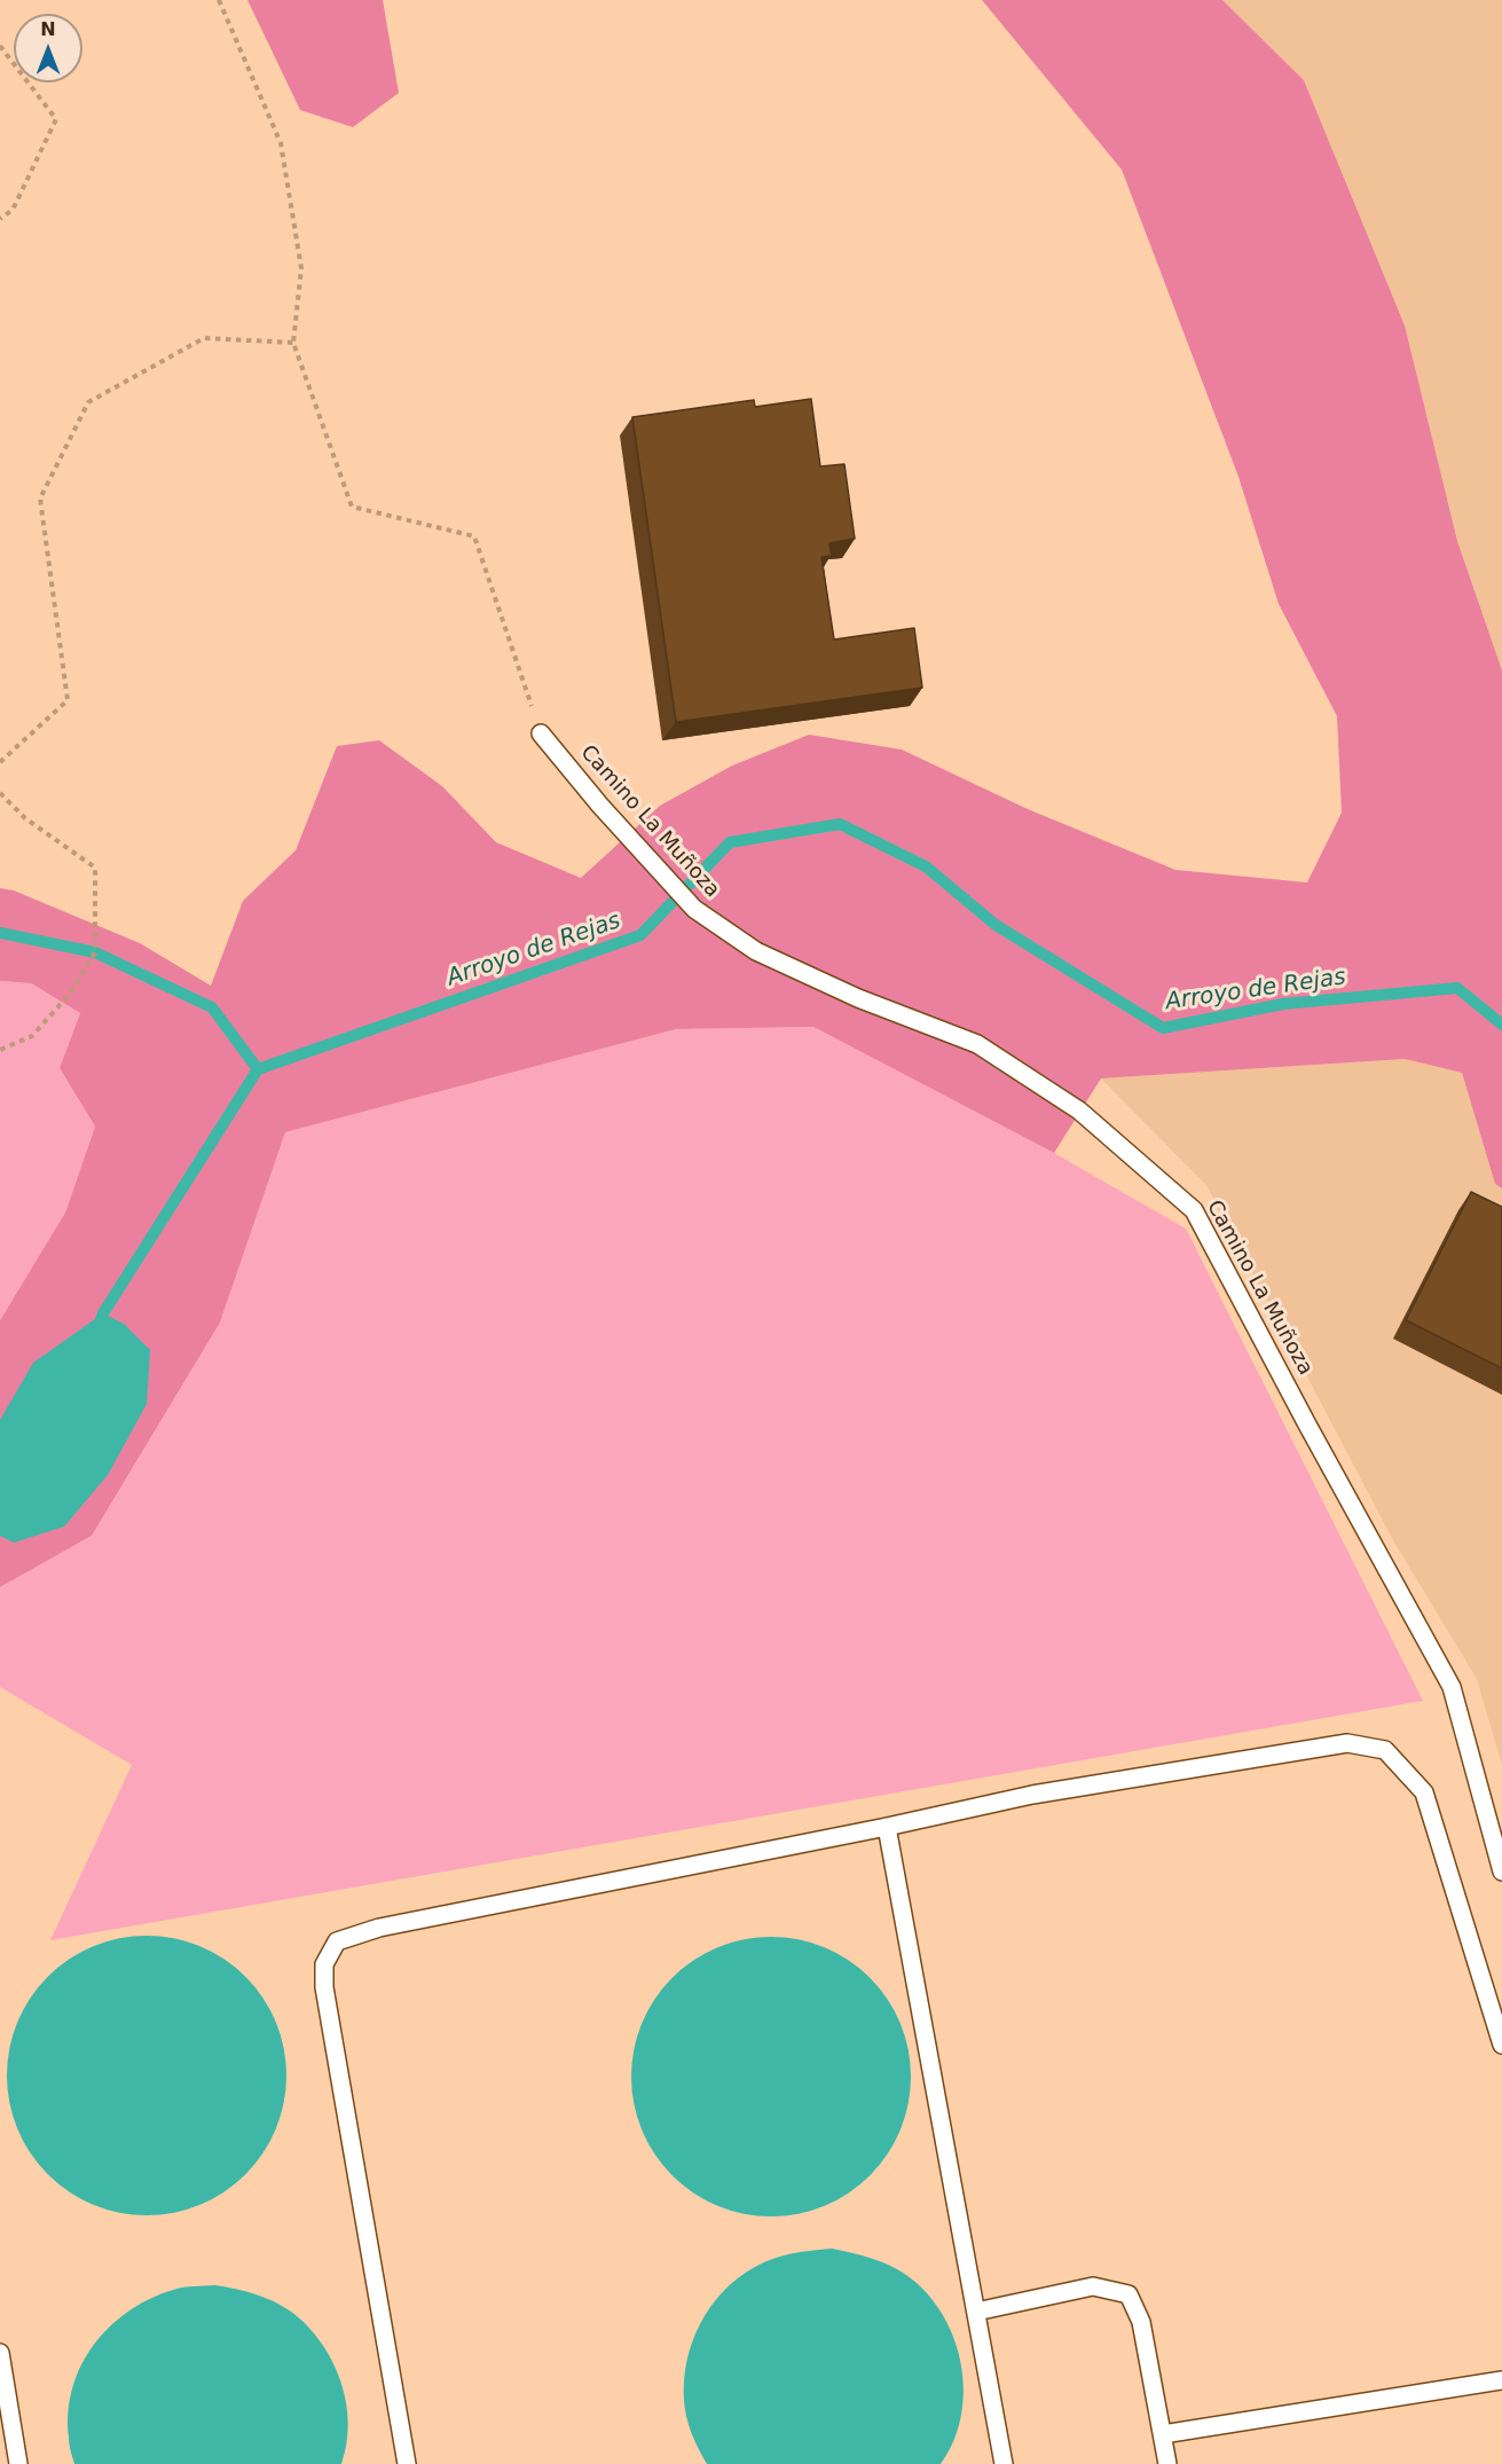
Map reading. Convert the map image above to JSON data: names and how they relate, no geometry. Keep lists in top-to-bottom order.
{
  "streets": {
    "lane": ["Camino La Muñoza"]
  },
  "water": ["Arroyo de Rejas"],
  "north": "top"
}
